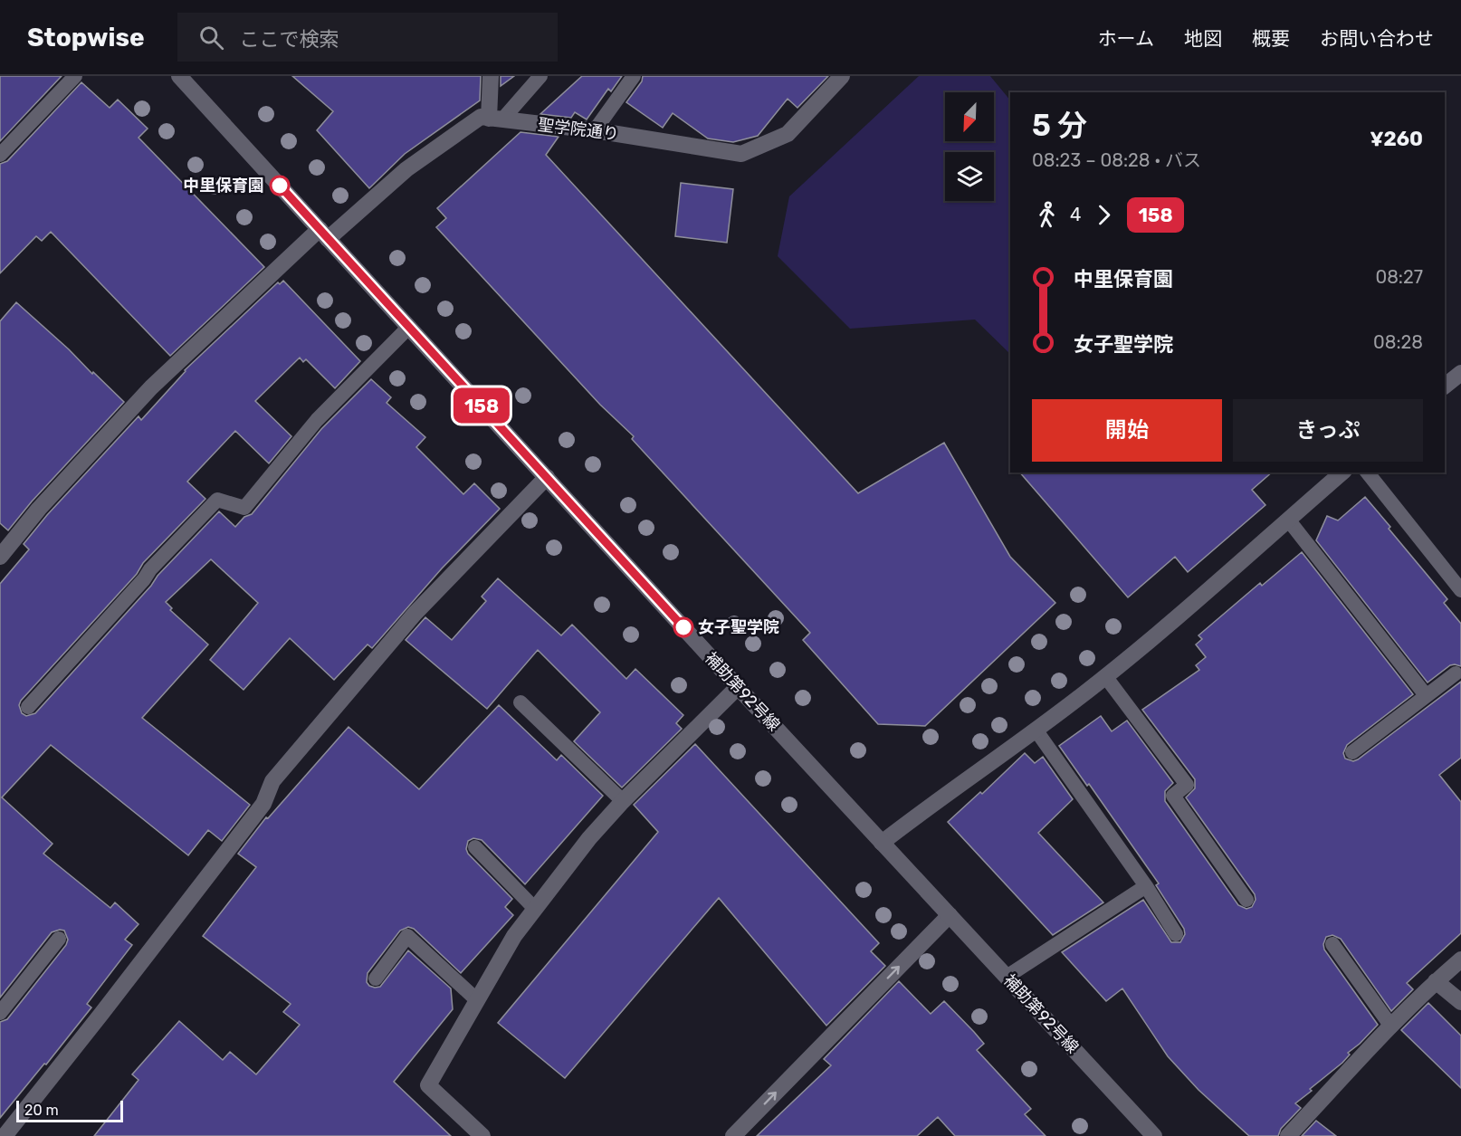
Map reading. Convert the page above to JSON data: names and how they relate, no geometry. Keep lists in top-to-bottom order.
{
  "streets": {
    "street": ["聖学院通り", "補助第92号線"]
  },
  "crossings": [
    ["聖学院通り", "補助第92号線"]
  ],
  "places": ["中里保育園", "女子聖学院"],
  "lines": ["bus line 158"],
  "scale_bar": "20 m",
  "north": "bottom left",
  "page": {
    "header": "Stopwise",
    "search": "ここで検索",
    "nav": [
      "ホーム",
      "地図",
      "概要",
      "お問い合わせ"
    ],
    "on_map": "158",
    "heading": ["5 分", "08:23 – 08:28 · バス", "¥260"],
    "legs": ["4", "158"],
    "list": [
      {
        "name": "中里保育園",
        "value": "08:27"
      },
      {
        "name": "女子聖学院",
        "value": "08:28"
      }
    ],
    "buttons": ["開始", "きっぷ"],
    "scale": "20 m"
  }
}
